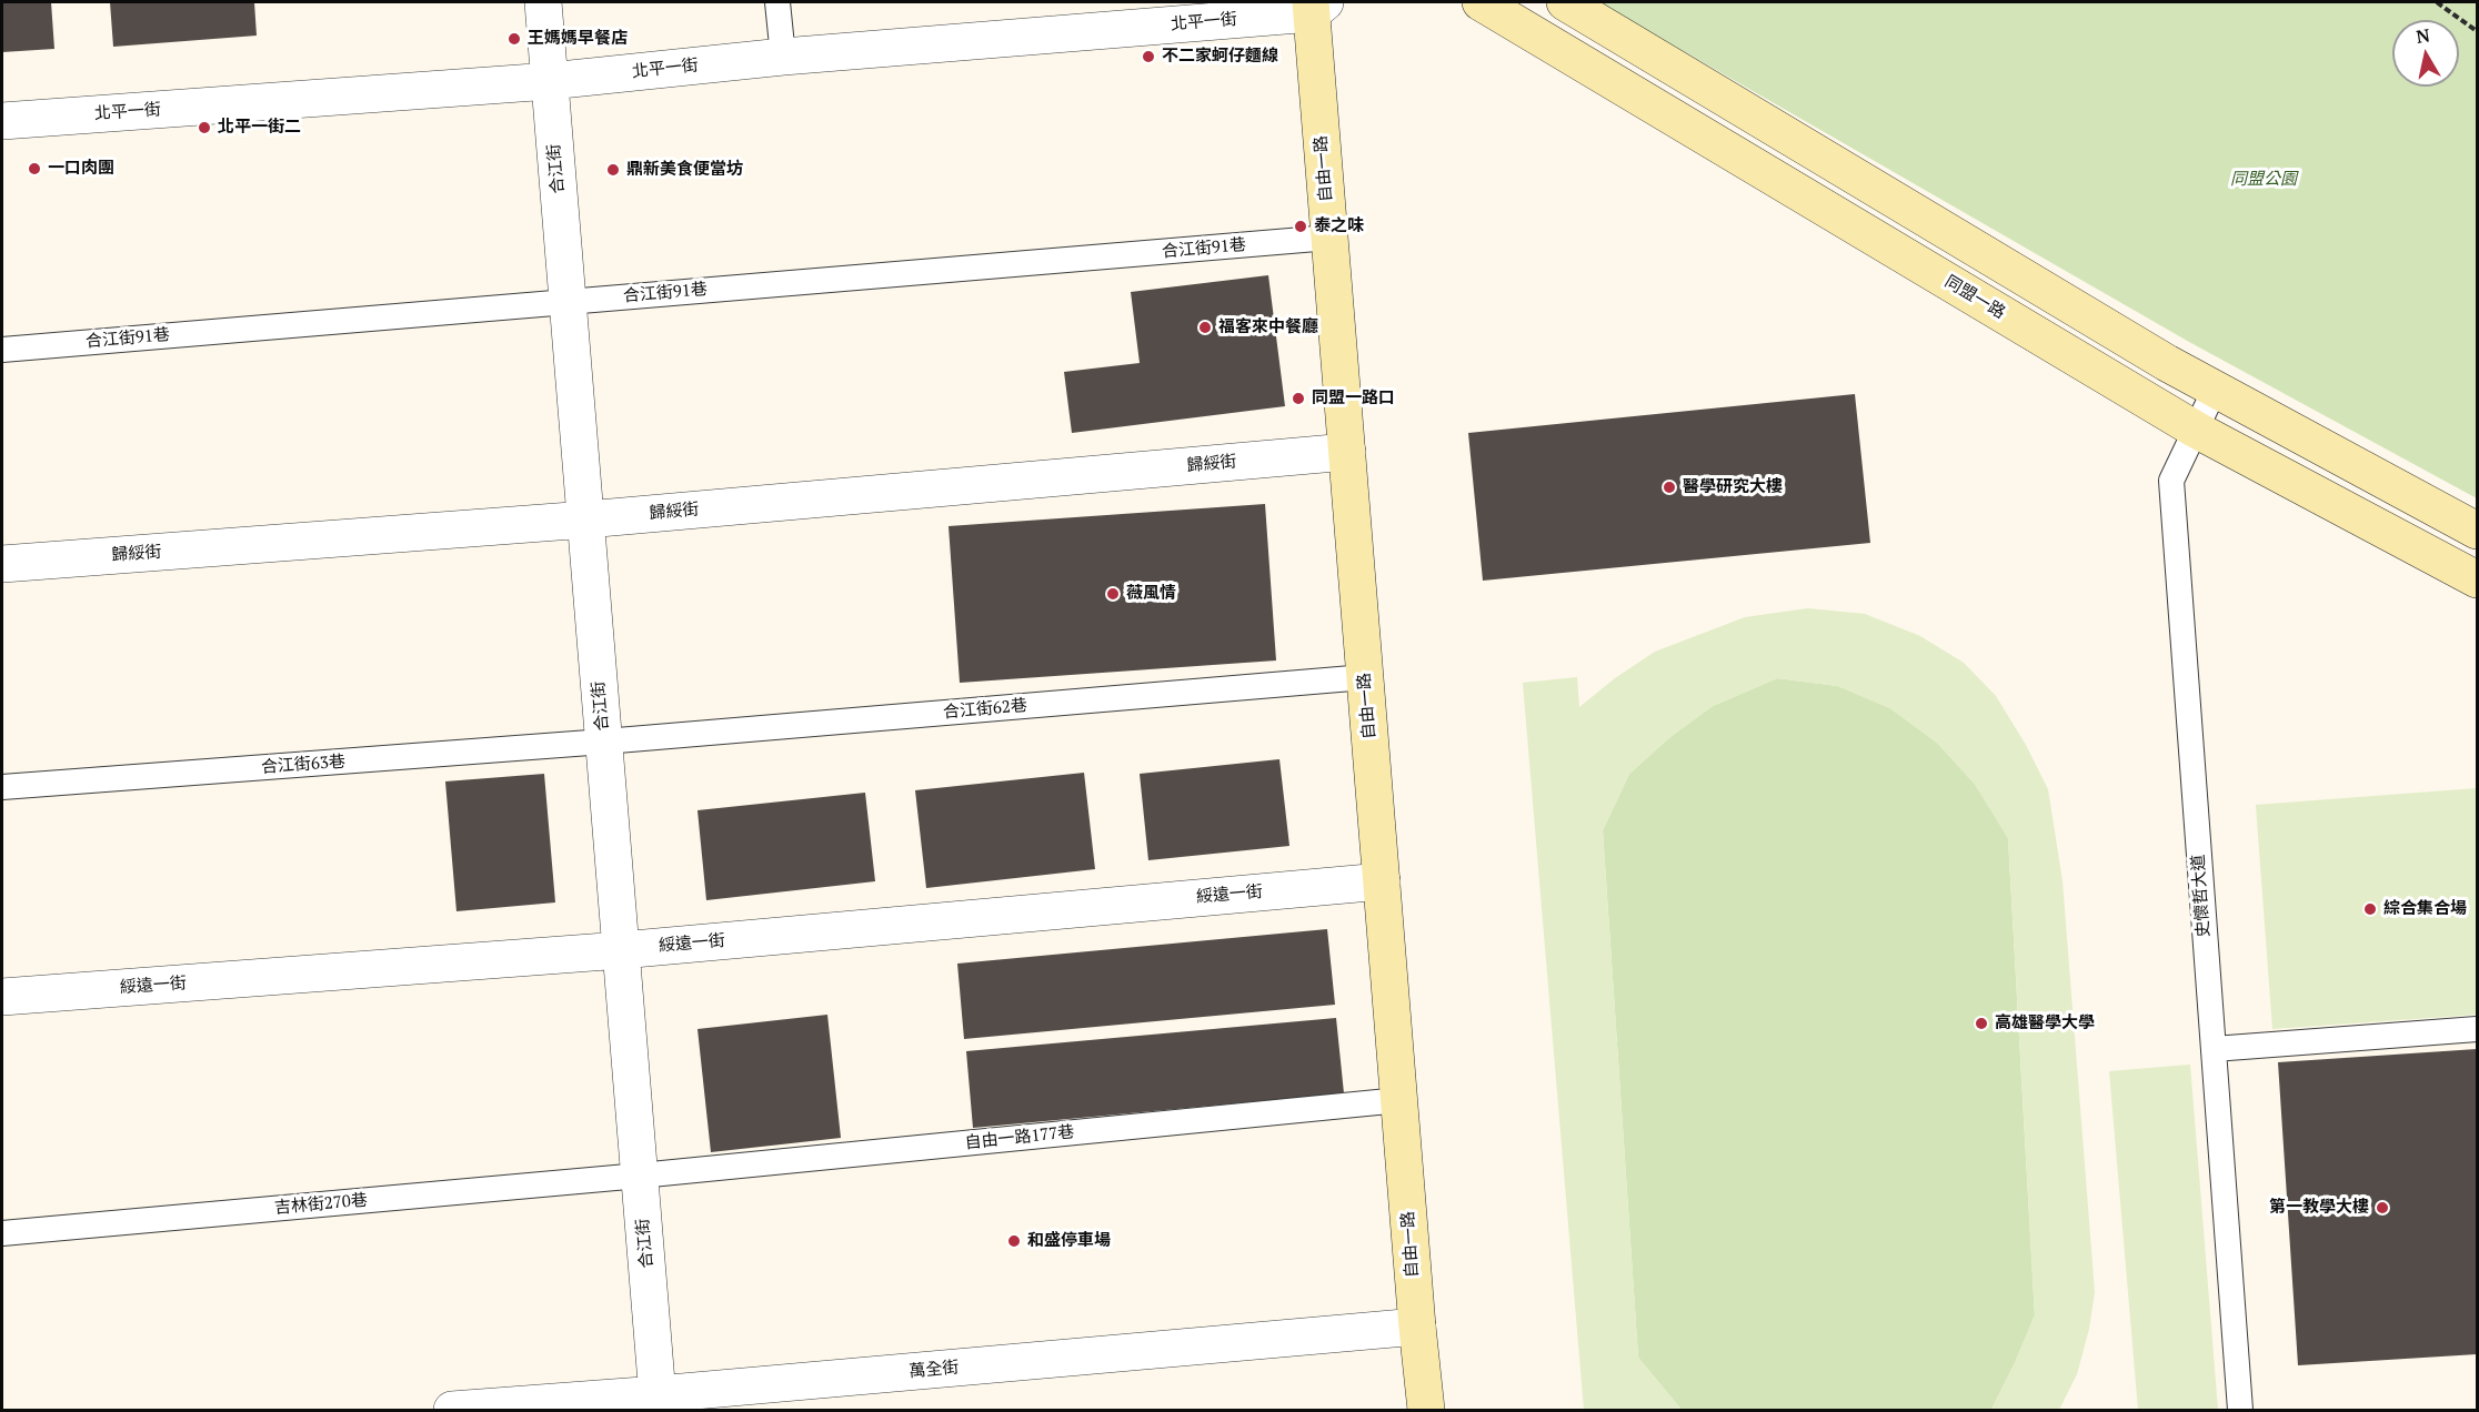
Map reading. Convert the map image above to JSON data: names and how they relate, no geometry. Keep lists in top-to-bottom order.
{
  "streets": {
    "street": [
      "北平一街",
      "合江街",
      "自由一路",
      "同盟一路",
      "歸綏街",
      "綏遠一街",
      "萬全街"
    ],
    "lane": [
      "合江街91巷",
      "合江街62巷",
      "合江街63巷",
      "史懷哲大道",
      "自由一路177巷",
      "吉林街270巷"
    ]
  },
  "crossings": [
    ["北平一街", "合江街"],
    ["北平一街", "自由一路"],
    ["合江街", "合江街91巷"],
    ["合江街", "歸綏街"],
    ["合江街", "合江街62巷"],
    ["合江街", "合江街63巷"],
    ["合江街", "綏遠一街"],
    ["合江街", "自由一路177巷"],
    ["合江街", "吉林街270巷"],
    ["合江街", "萬全街"],
    ["自由一路", "合江街91巷"],
    ["自由一路", "歸綏街"],
    ["自由一路", "合江街62巷"],
    ["自由一路", "綏遠一街"],
    ["自由一路", "自由一路177巷"],
    ["自由一路", "萬全街"],
    ["同盟一路", "史懷哲大道"],
    ["合江街62巷", "合江街63巷"],
    ["自由一路177巷", "吉林街270巷"]
  ],
  "parks": ["同盟公園"],
  "places": [
    "王媽媽早餐店",
    "不二家蚵仔麵線",
    "北平一街二",
    "一口肉團",
    "鼎新美食便當坊",
    "泰之味",
    "福客來中餐廳",
    "同盟一路口",
    "醫學研究大樓",
    "薇風情",
    "綜合集合場",
    "高雄醫學大學",
    "第一教學大樓",
    "和盛停車場"
  ],
  "north": "top"
}
